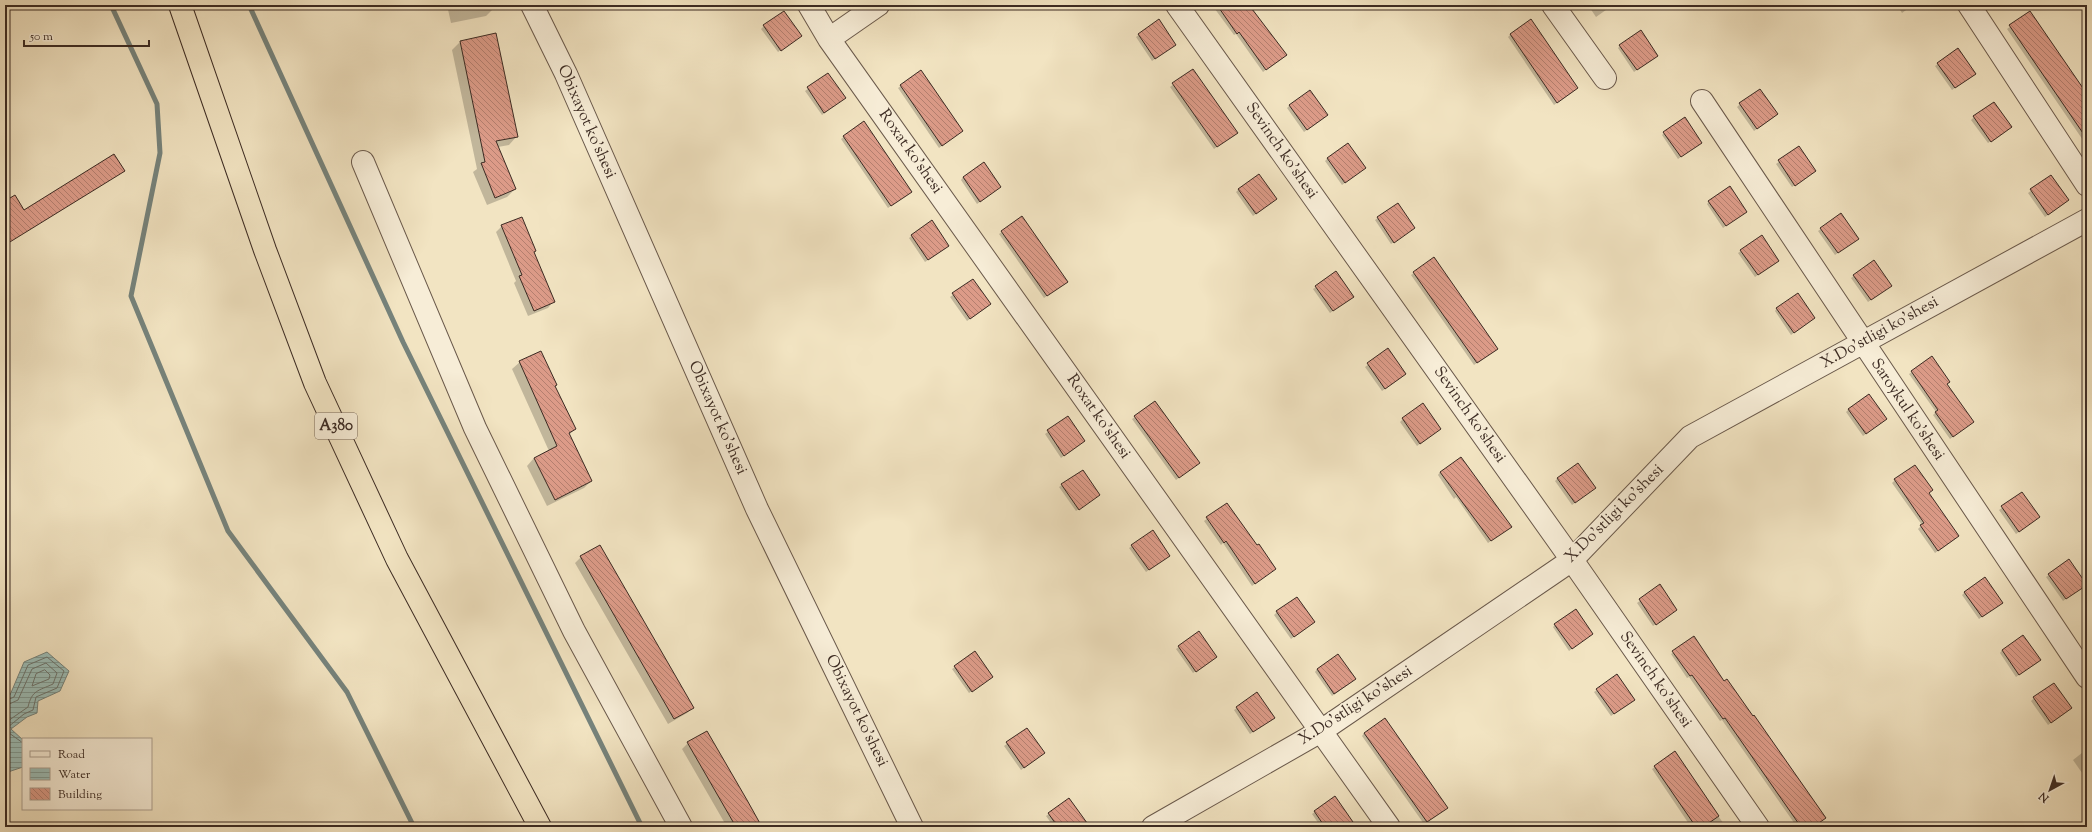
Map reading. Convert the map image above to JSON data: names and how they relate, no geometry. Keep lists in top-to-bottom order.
{
  "streets": {
    "highway": ["A380"],
    "street": [
      "Obixayot ko'shesi",
      "Sevinch ko'shesi",
      "Roxat ko'shesi",
      "X.Do'stligi ko'shesi",
      "Saroykul ko'shesi"
    ]
  },
  "crossings": [
    ["Sevinch ko'shesi", "X.Do'stligi ko'shesi"],
    ["Roxat ko'shesi", "X.Do'stligi ko'shesi"],
    ["X.Do'stligi ko'shesi", "Saroykul ko'shesi"]
  ],
  "legend": ["Road", "Water", "Building"],
  "scale_bar": "50 m",
  "north": "bottom left"
}
